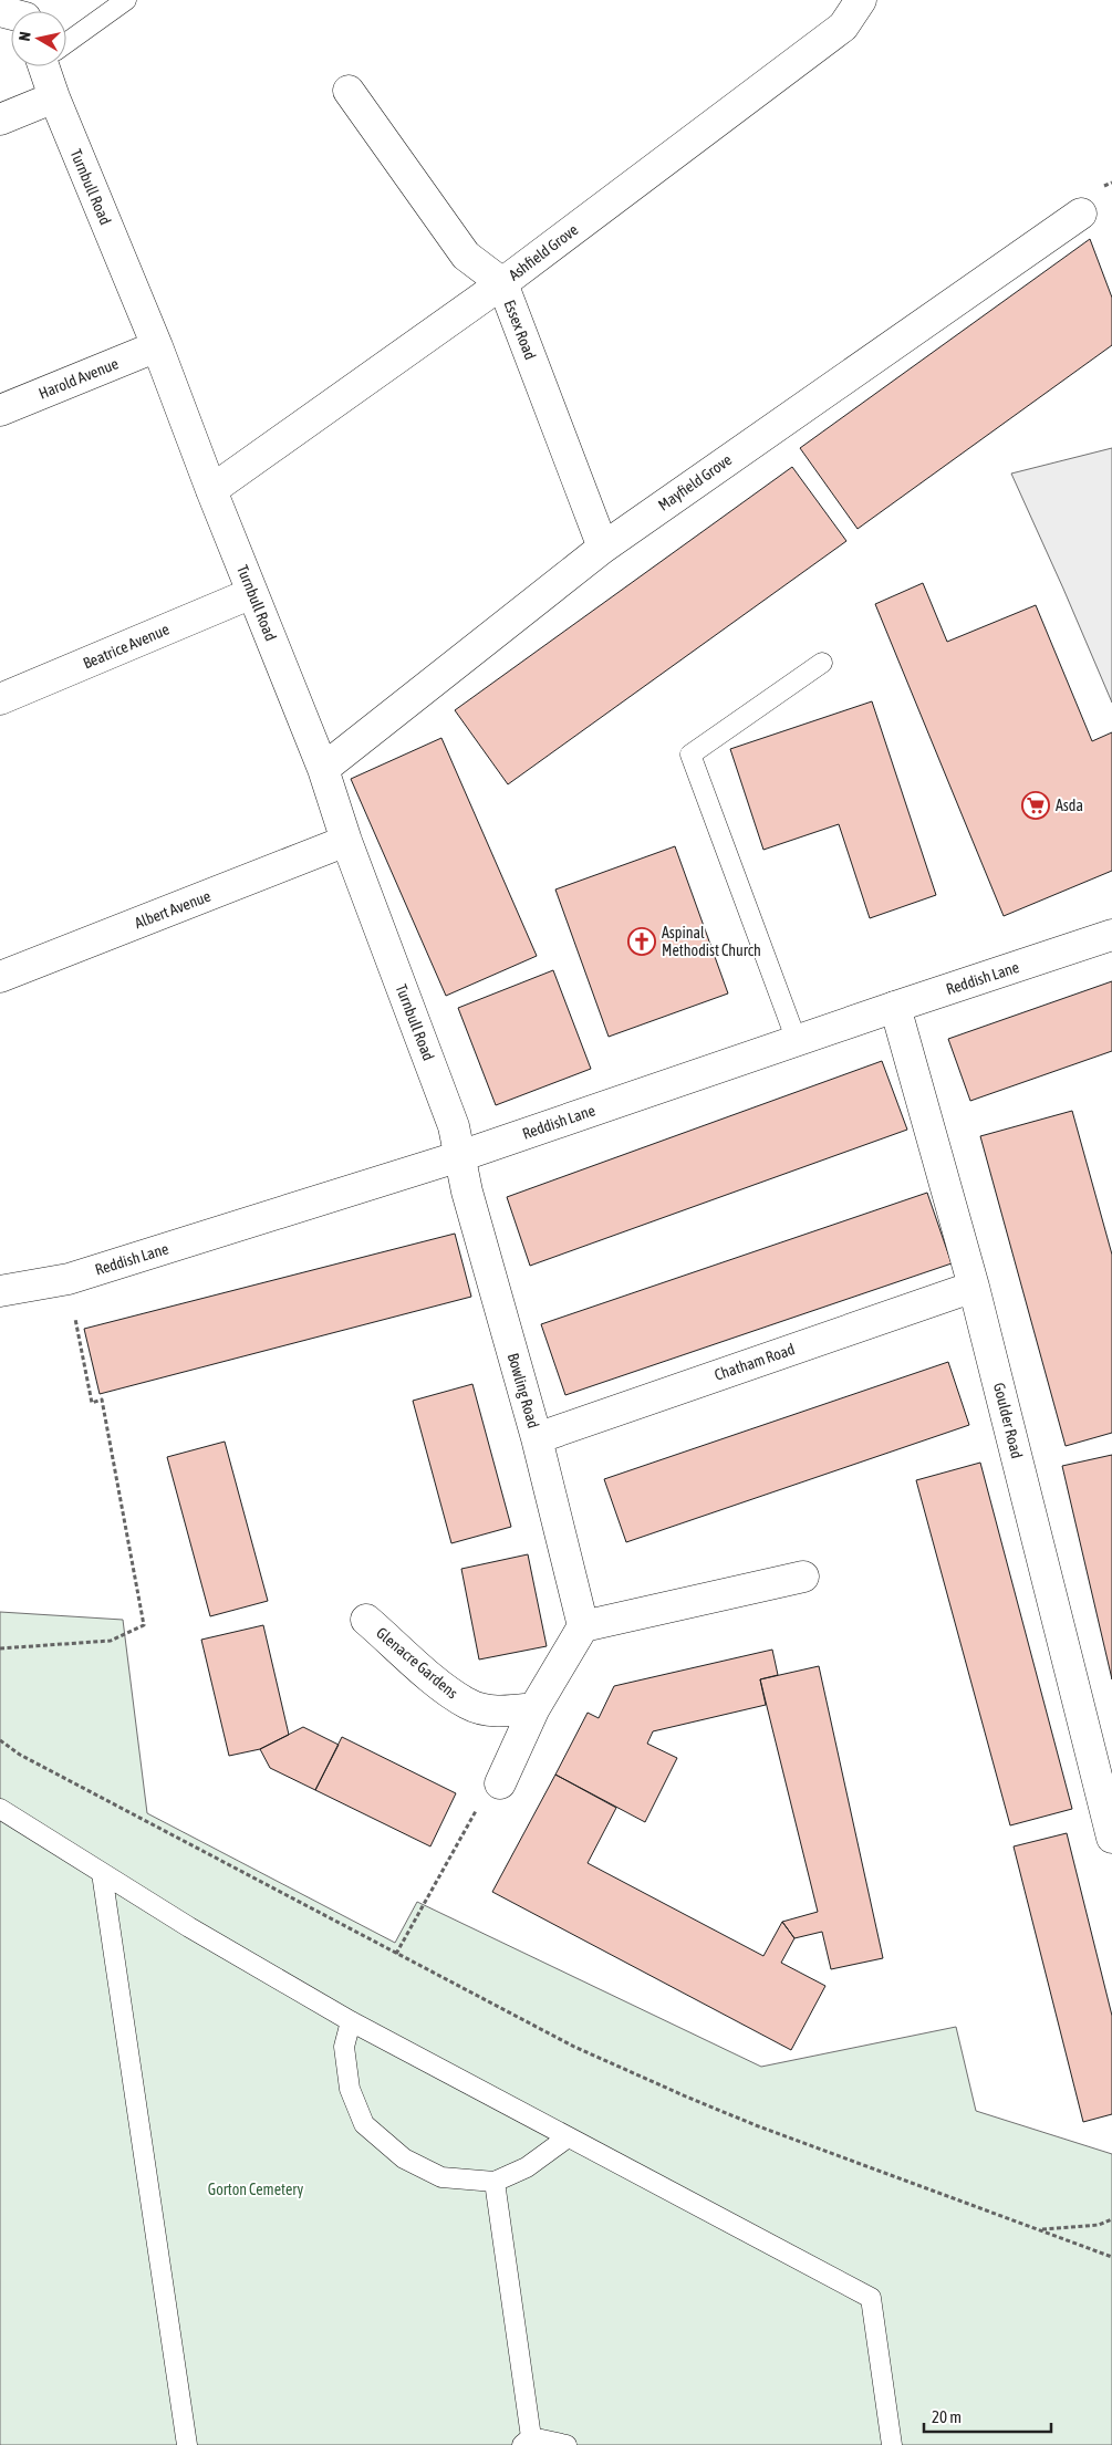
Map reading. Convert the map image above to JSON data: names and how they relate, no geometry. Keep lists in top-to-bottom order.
{
  "streets": {
    "street": [
      "Turnbull Road",
      "Ashfield Grove",
      "Essex Road",
      "Harold Avenue",
      "Mayfield Grove",
      "Beatrice Avenue",
      "Albert Avenue",
      "Reddish Lane",
      "Chatham Road",
      "Bowling Road",
      "Goulder Road",
      "Glenacre Gardens"
    ]
  },
  "crossings": [
    ["Turnbull Road", "Ashfield Grove"],
    ["Turnbull Road", "Harold Avenue"],
    ["Turnbull Road", "Mayfield Grove"],
    ["Turnbull Road", "Beatrice Avenue"],
    ["Turnbull Road", "Albert Avenue"],
    ["Turnbull Road", "Reddish Lane"],
    ["Turnbull Road", "Bowling Road"],
    ["Ashfield Grove", "Essex Road"],
    ["Essex Road", "Mayfield Grove"],
    ["Reddish Lane", "Bowling Road"],
    ["Reddish Lane", "Goulder Road"],
    ["Chatham Road", "Bowling Road"],
    ["Chatham Road", "Goulder Road"]
  ],
  "parks": ["Gorton Cemetery"],
  "places": {
    "supermarket": ["Asda"],
    "church": ["Aspinal Methodist Church"]
  },
  "scale_bar": "20 m",
  "north": "left"
}
